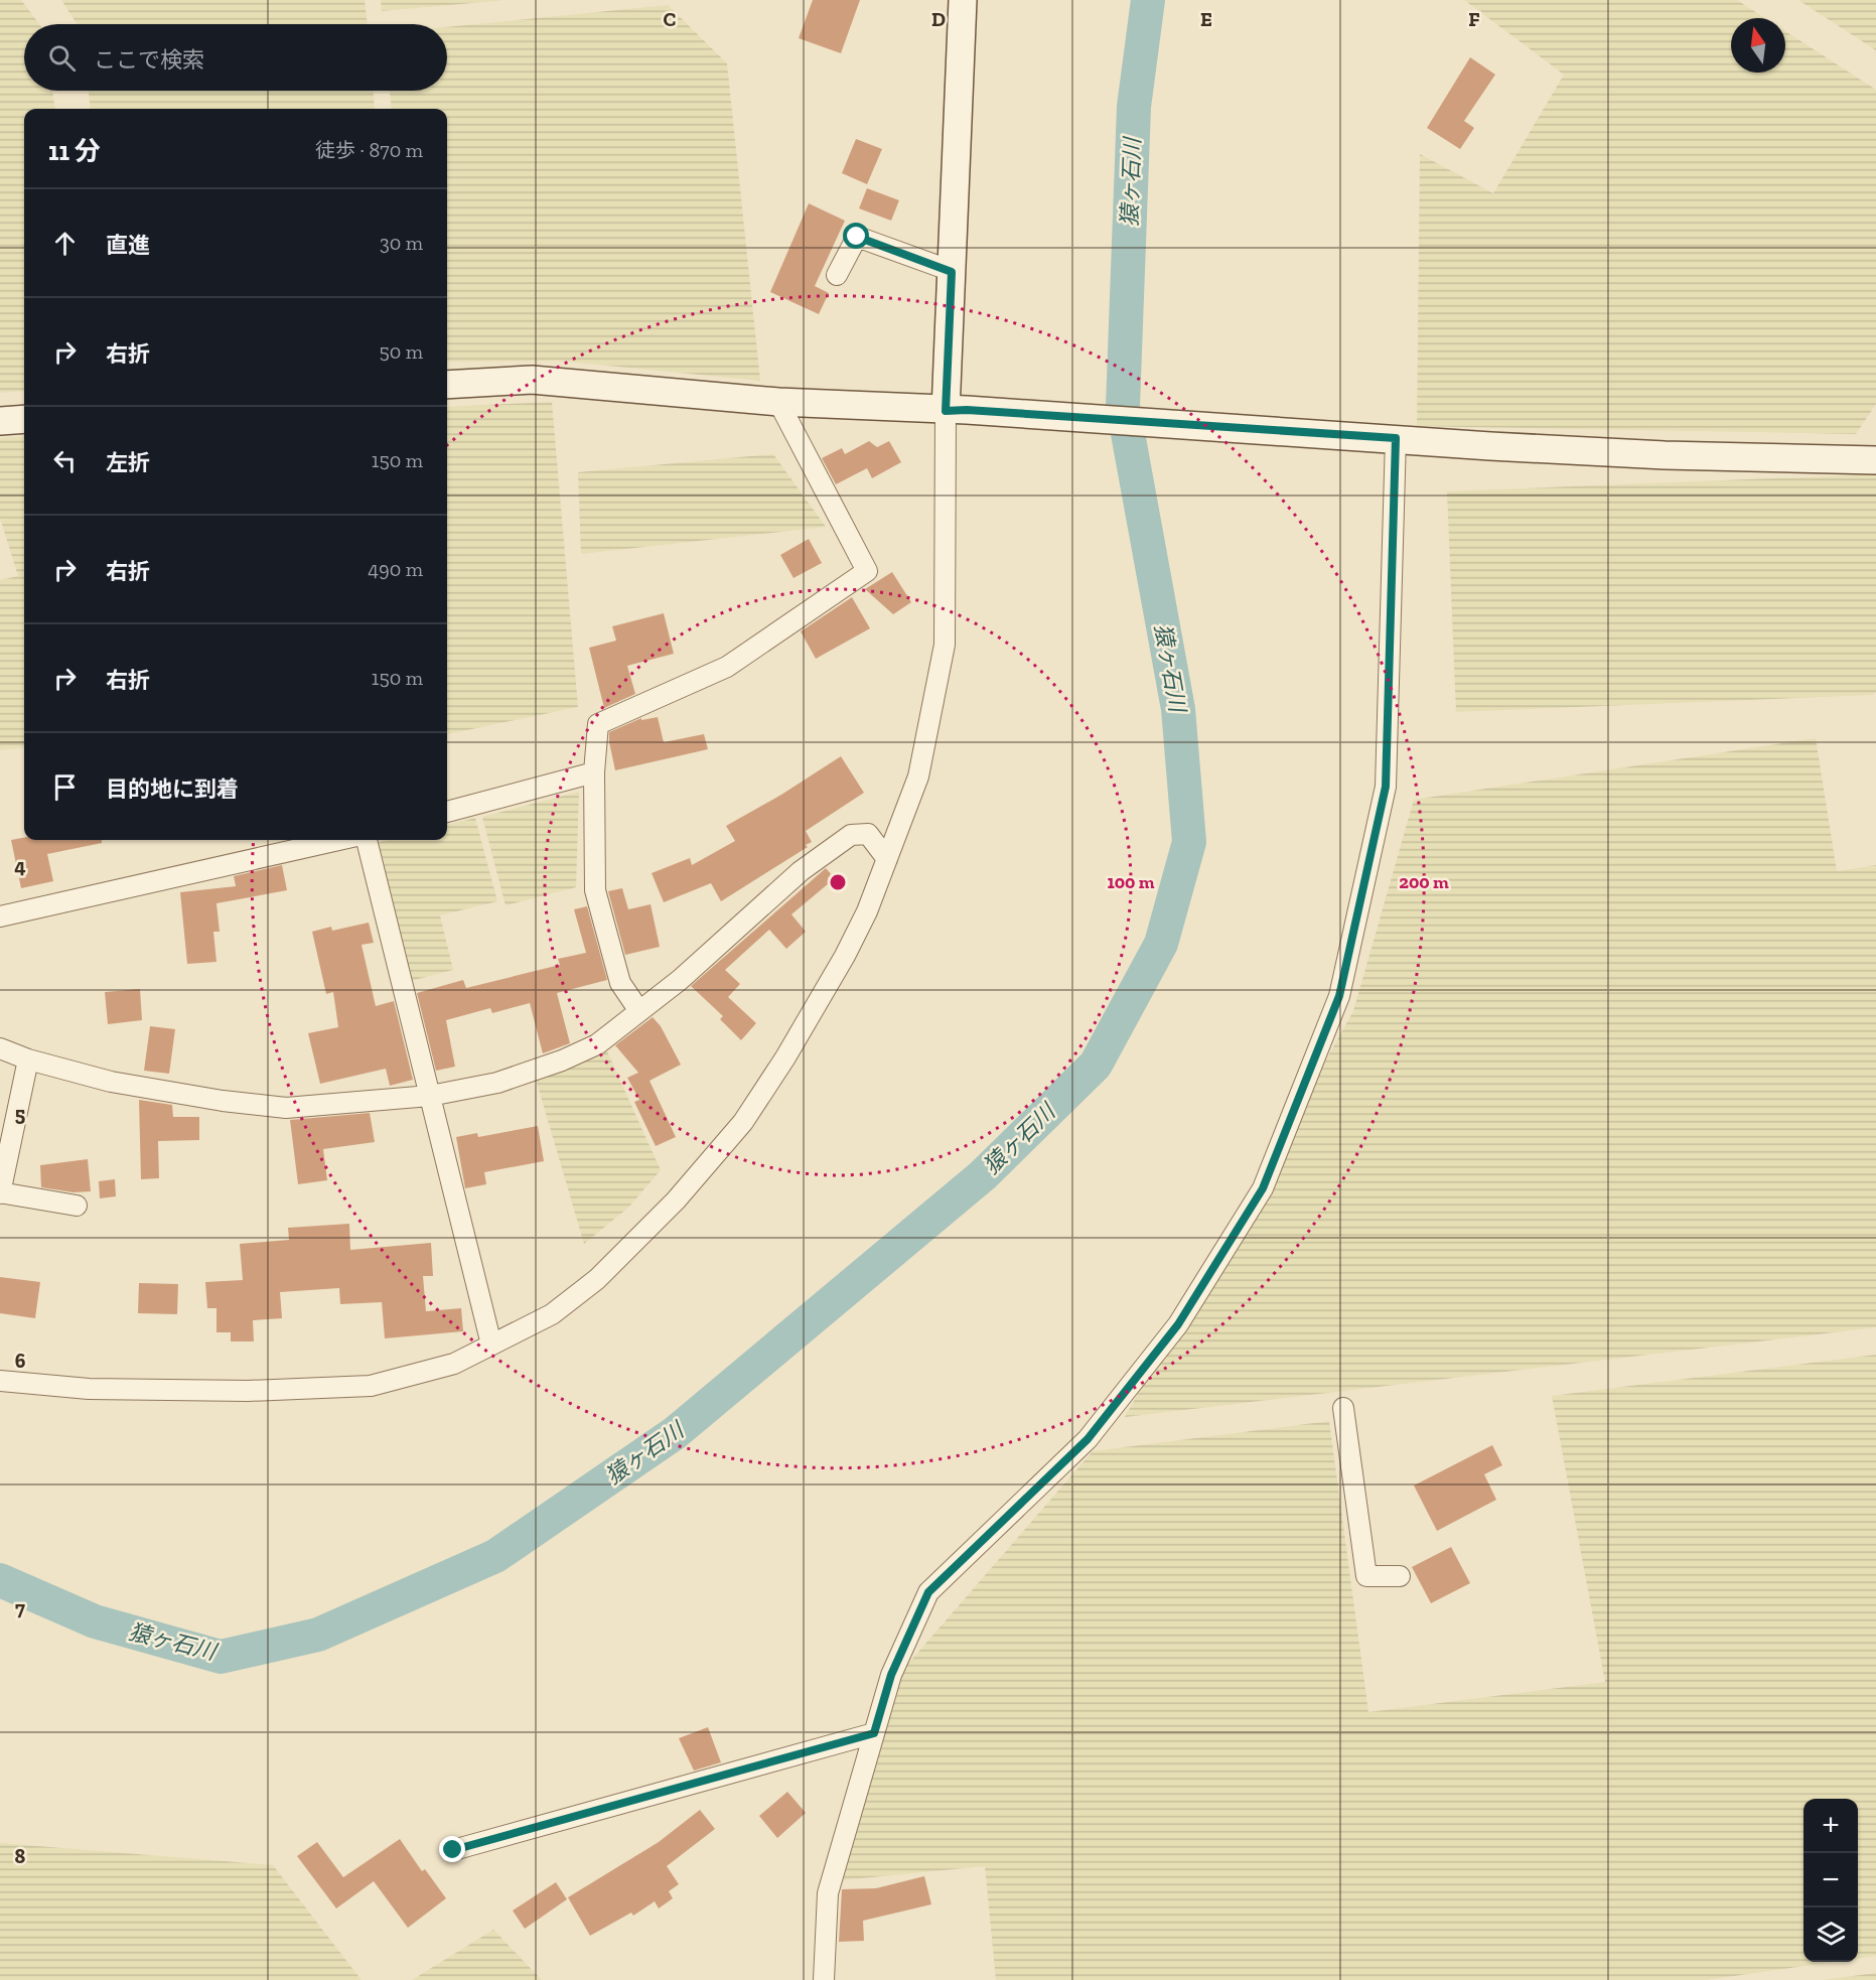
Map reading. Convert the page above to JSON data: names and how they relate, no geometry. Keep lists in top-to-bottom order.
{
  "water": ["猿ヶ石川"],
  "north": "top",
  "page": {
    "search": "ここで検索",
    "heading": ["11 分", "徒歩 · 870 m"],
    "list": [
      ["直進", "30 m"],
      ["右折", "50 m"],
      ["左折", "150 m"],
      ["右折", "490 m"],
      ["右折", "150 m"],
      "目的地に到着"
    ],
    "map_buttons": ["+", "−"]
  },
  "grid": {
    "columns": [
      "C",
      "D",
      "E",
      "F"
    ],
    "rows": [
      "4",
      "5",
      "6",
      "7",
      "8"
    ]
  },
  "rings": ["100 m", "200 m"]
}
